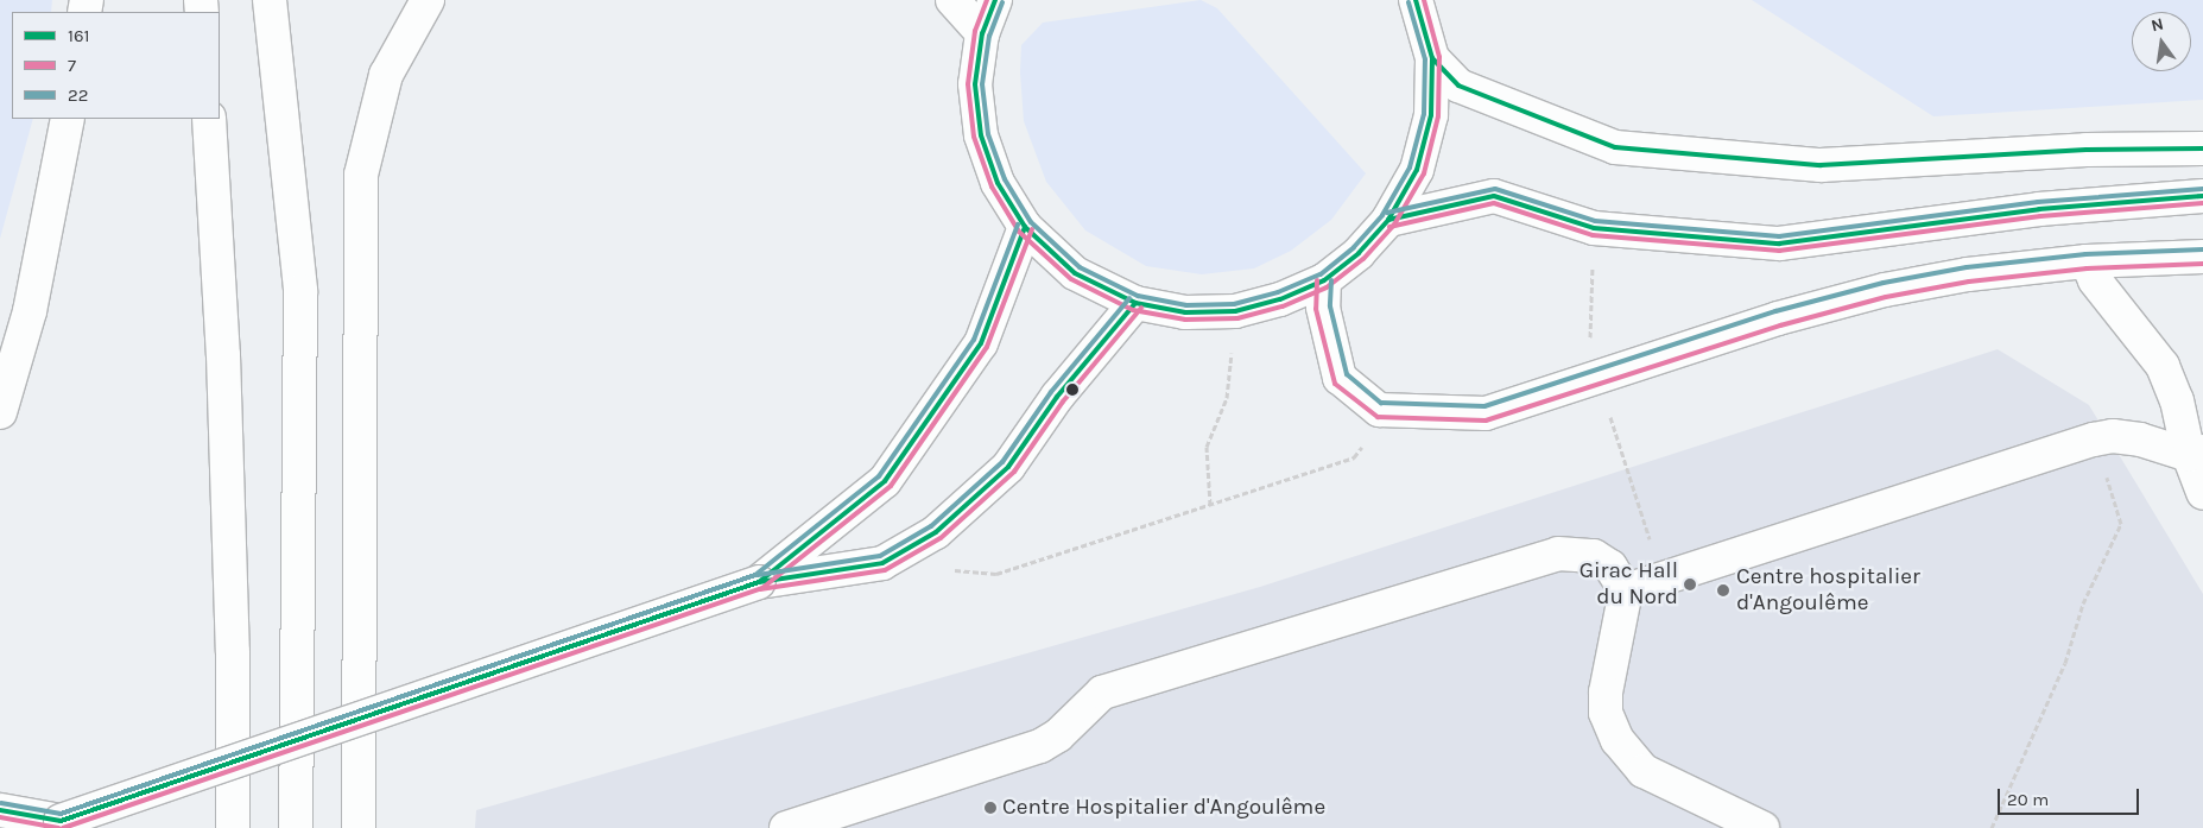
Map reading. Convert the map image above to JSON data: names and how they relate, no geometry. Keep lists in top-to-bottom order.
{
  "places": ["Girac Hall du Nord", "Centre hospitalier d'Angoulême", "Centre Hospitalier d'Angoulême"],
  "lines": ["transit line 161", "transit line 7", "transit line 22"],
  "legend": ["161", "7", "22"],
  "scale_bar": "20 m",
  "north": "top"
}
